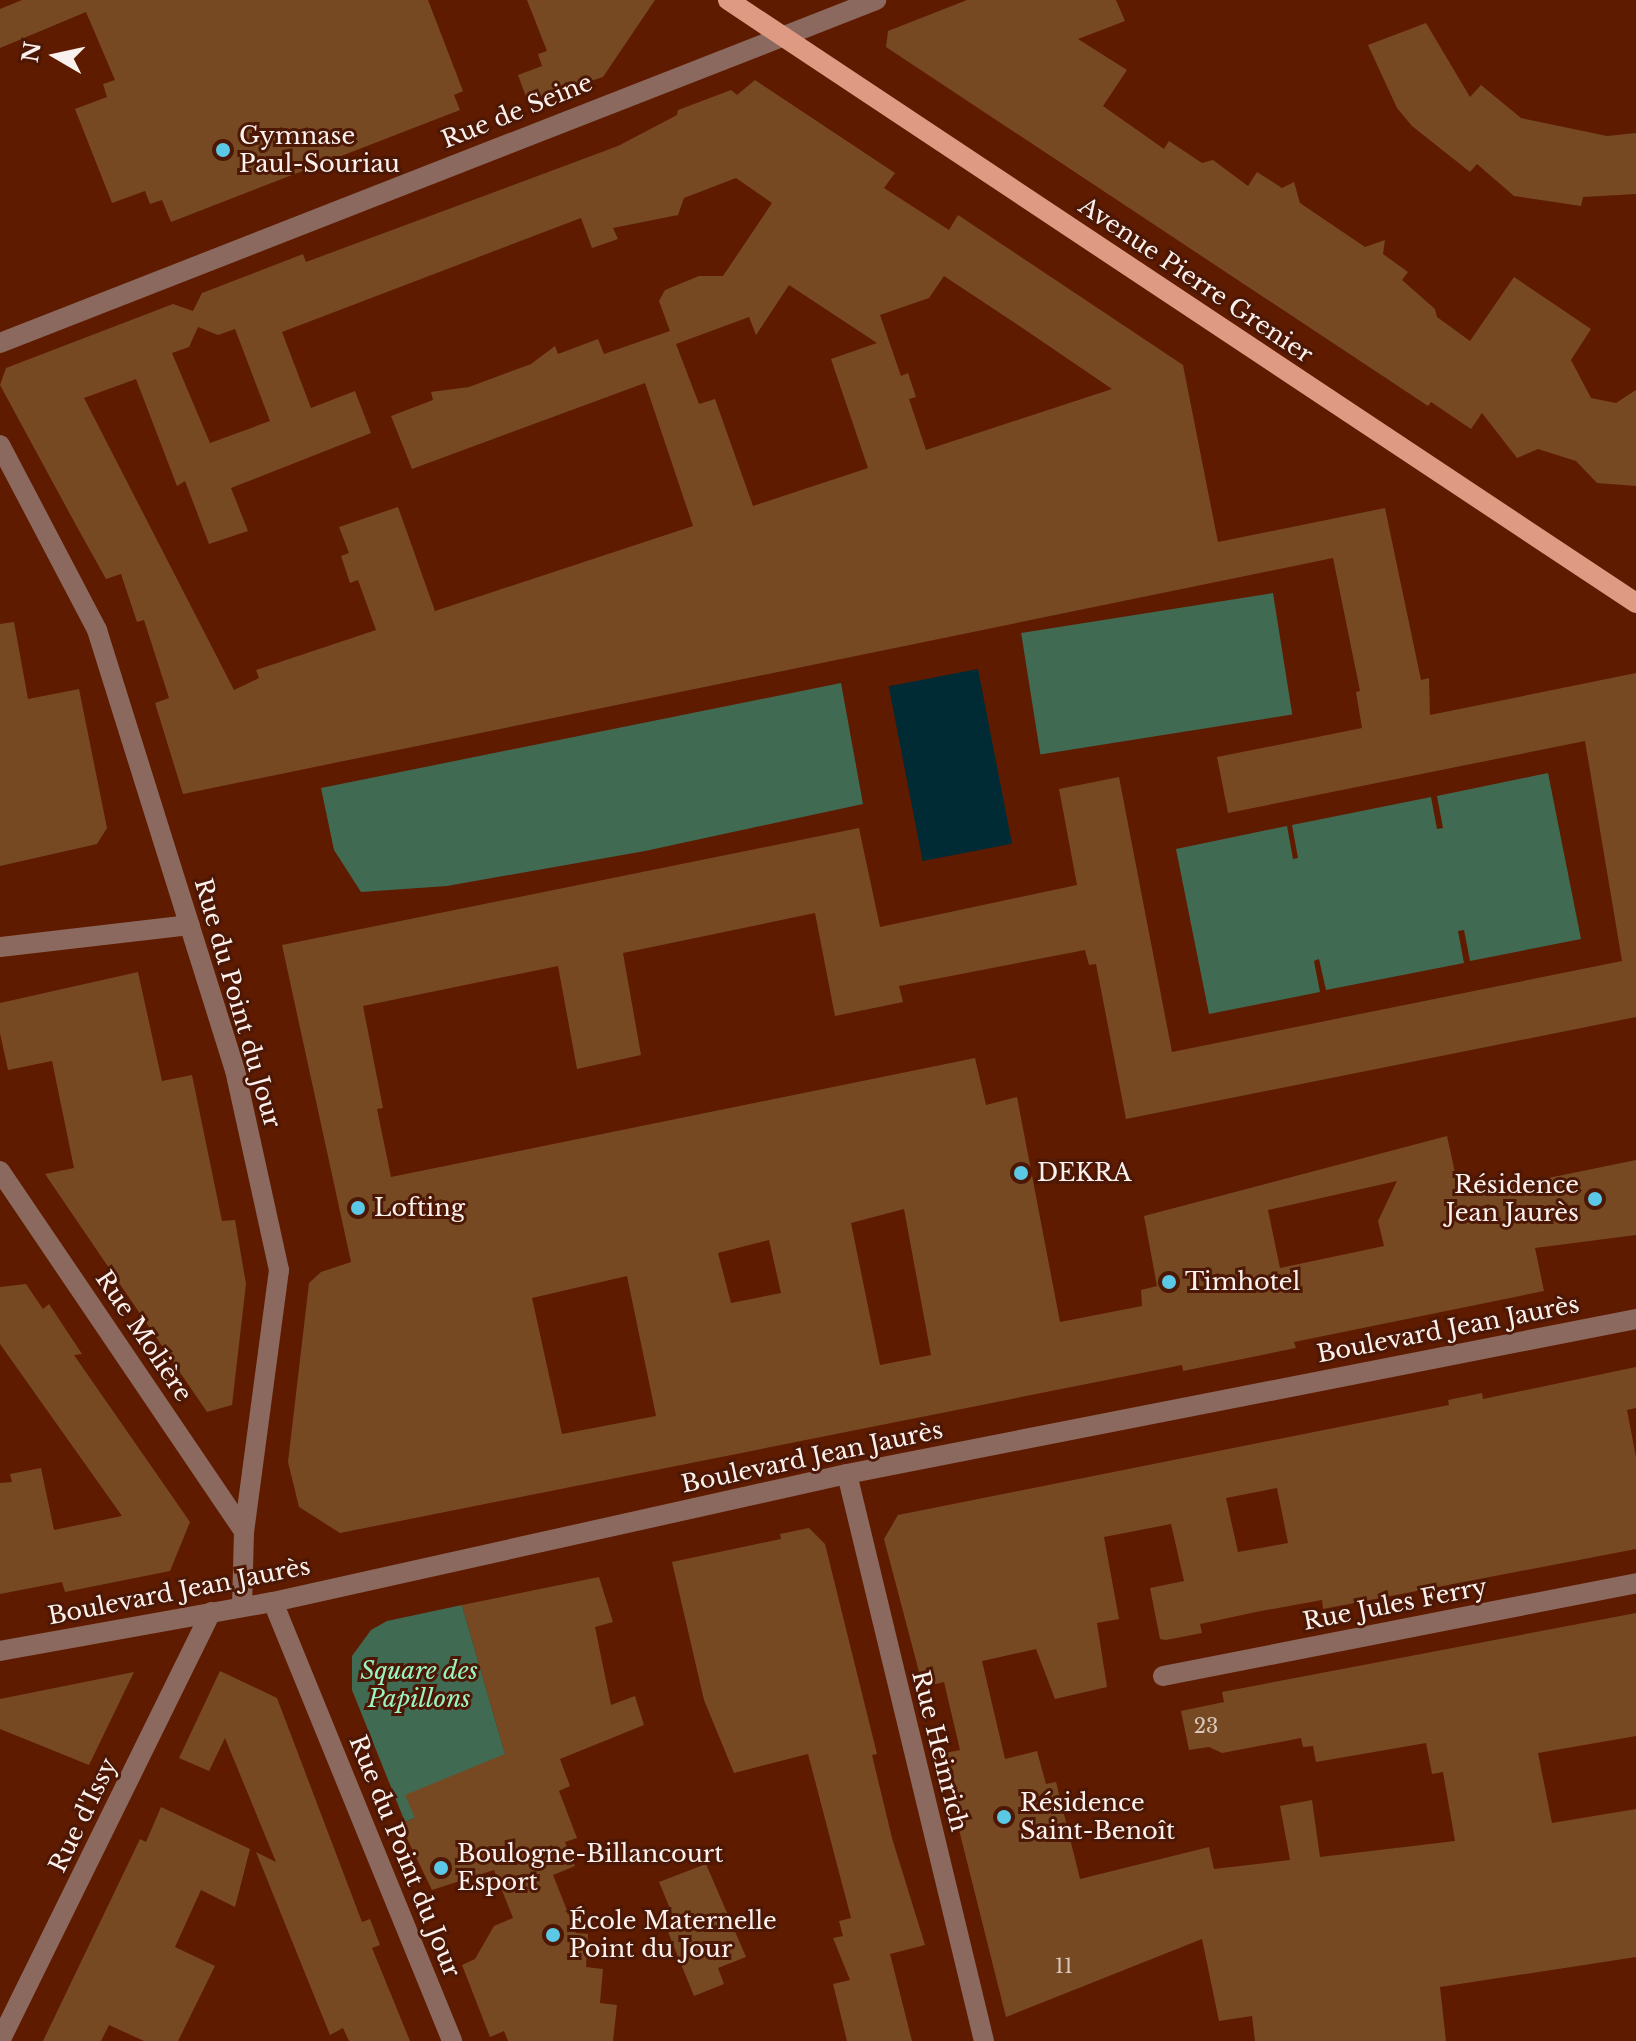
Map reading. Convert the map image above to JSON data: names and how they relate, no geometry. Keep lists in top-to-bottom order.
{
  "streets": {
    "main road": ["Avenue Pierre Grenier"],
    "street": [
      "Rue de Seine",
      "Rue du Point du Jour",
      "Boulevard Jean Jaurès",
      "Rue Molière",
      "Rue Jules Ferry",
      "Rue Heinrich",
      "Rue d'Issy"
    ]
  },
  "crossings": [
    ["Rue de Seine", "Avenue Pierre Grenier"],
    ["Rue du Point du Jour", "Boulevard Jean Jaurès"],
    ["Rue du Point du Jour", "Rue Molière"],
    ["Boulevard Jean Jaurès", "Rue Heinrich"],
    ["Boulevard Jean Jaurès", "Rue d'Issy"]
  ],
  "parks": ["Square des Papillons"],
  "places": [
    "Gymnase Paul-Souriau",
    "DEKRA",
    "Résidence Jean Jaurès",
    "Lofting",
    "Timhotel",
    "Résidence Saint-Benoît",
    "Boulogne-Billancourt Esport",
    "École Maternelle Point du Jour"
  ],
  "house_numbers": ["23", "11"],
  "north": "left"
}
